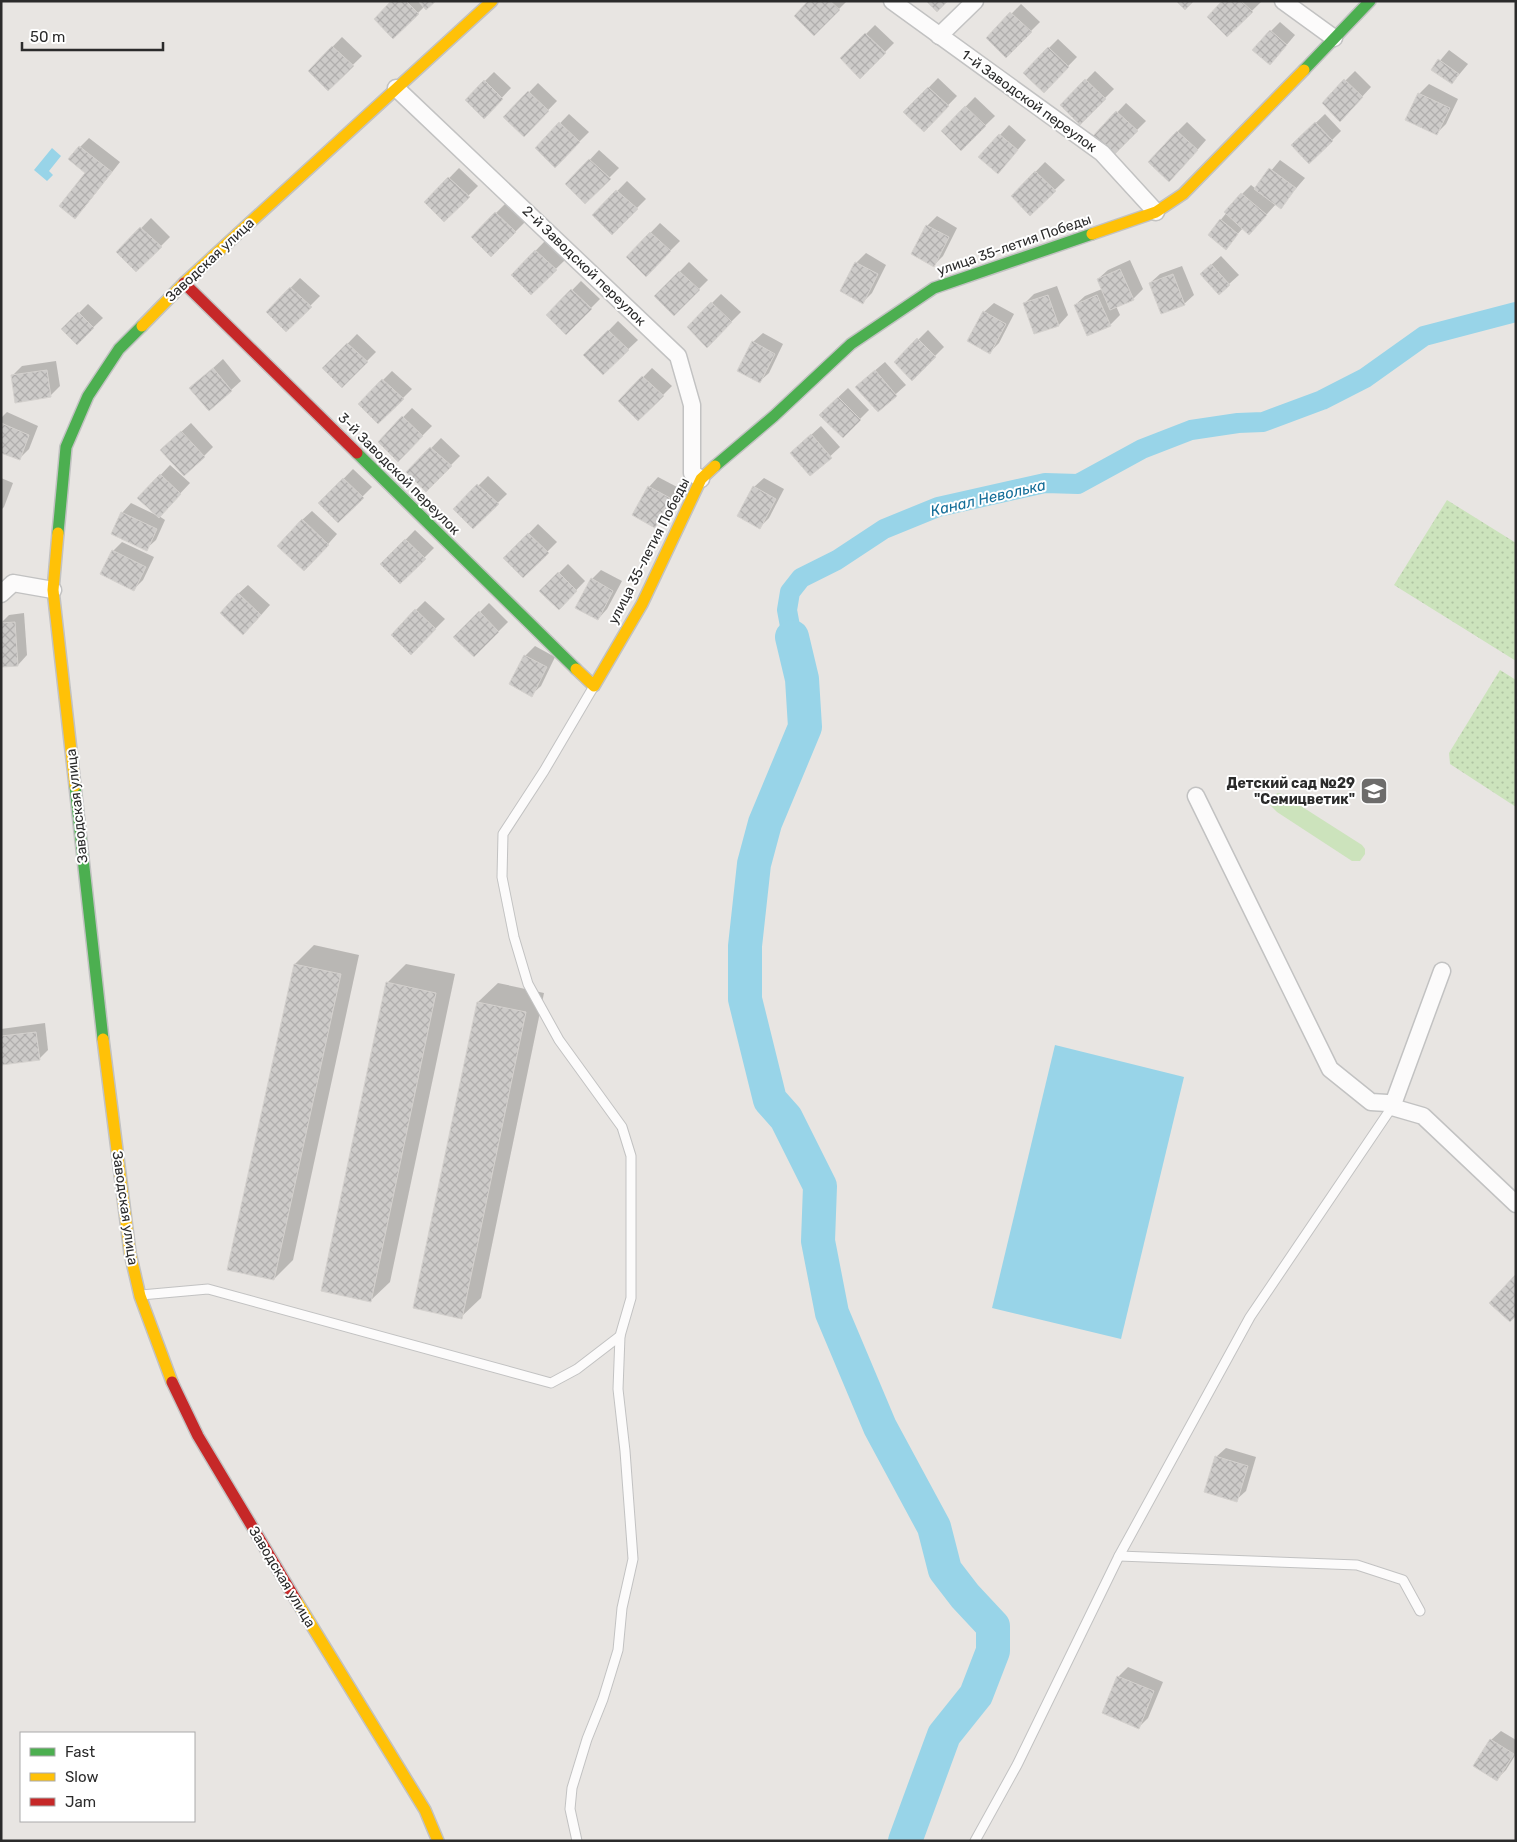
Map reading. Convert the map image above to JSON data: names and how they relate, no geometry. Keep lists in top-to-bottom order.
{
  "streets": {
    "main road": ["улица 35-летия Победы", "Заводская улица", "3-й Заводской переулок"],
    "street": ["1-й Заводской переулок", "2-й Заводской переулок"]
  },
  "crossings": [
    ["1-й Заводской переулок", "улица 35-летия Победы"],
    ["улица 35-летия Победы", "2-й Заводской переулок"],
    ["улица 35-летия Победы", "3-й Заводской переулок"],
    ["Заводская улица", "2-й Заводской переулок"],
    ["Заводская улица", "3-й Заводской переулок"]
  ],
  "water": ["Канал Неволька"],
  "places": {
    "school or university": ["Детский сад №29 \"Семицветик\""]
  },
  "legend": ["Fast", "Slow", "Jam"],
  "scale_bar": "50 m"
}
